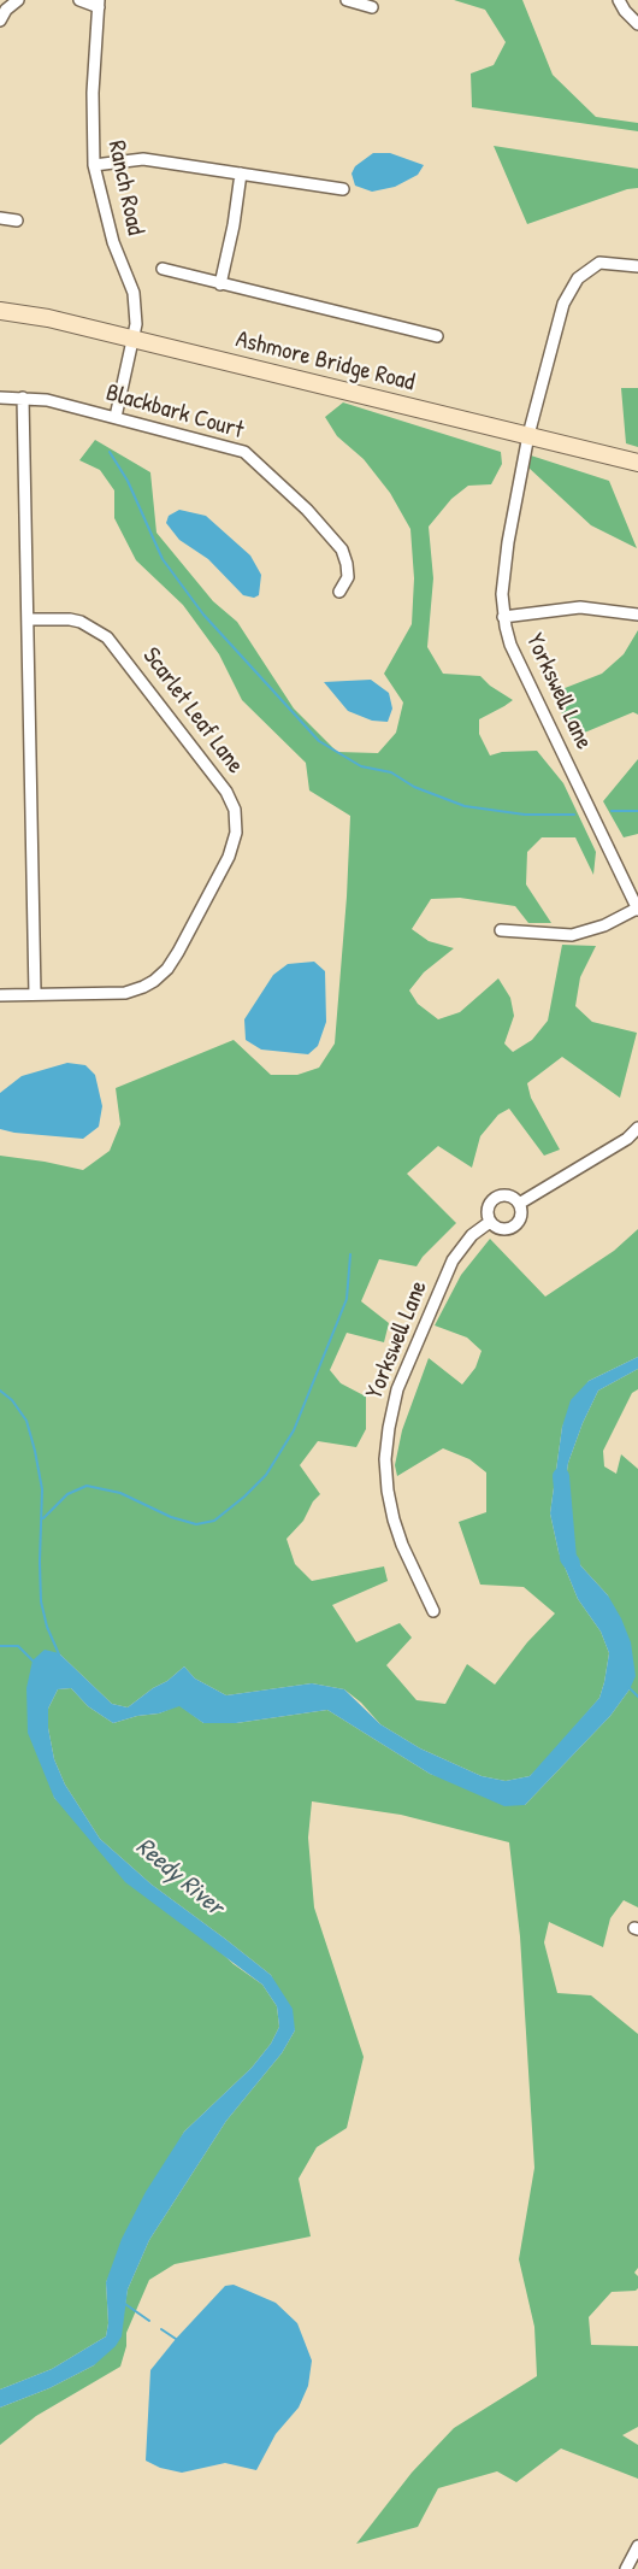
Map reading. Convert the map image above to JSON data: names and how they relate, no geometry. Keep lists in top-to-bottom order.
{
  "streets": {
    "main road": ["Ashmore Bridge Road"],
    "street": [
      "Ranch Road",
      "Blackbark Court",
      "Yorkswell Lane",
      "Scarlet Leaf Lane"
    ]
  },
  "crossings": [
    ["Ranch Road", "Ashmore Bridge Road"],
    ["Ranch Road", "Blackbark Court"],
    ["Ashmore Bridge Road", "Yorkswell Lane"]
  ],
  "water": ["Reedy River"]
}
